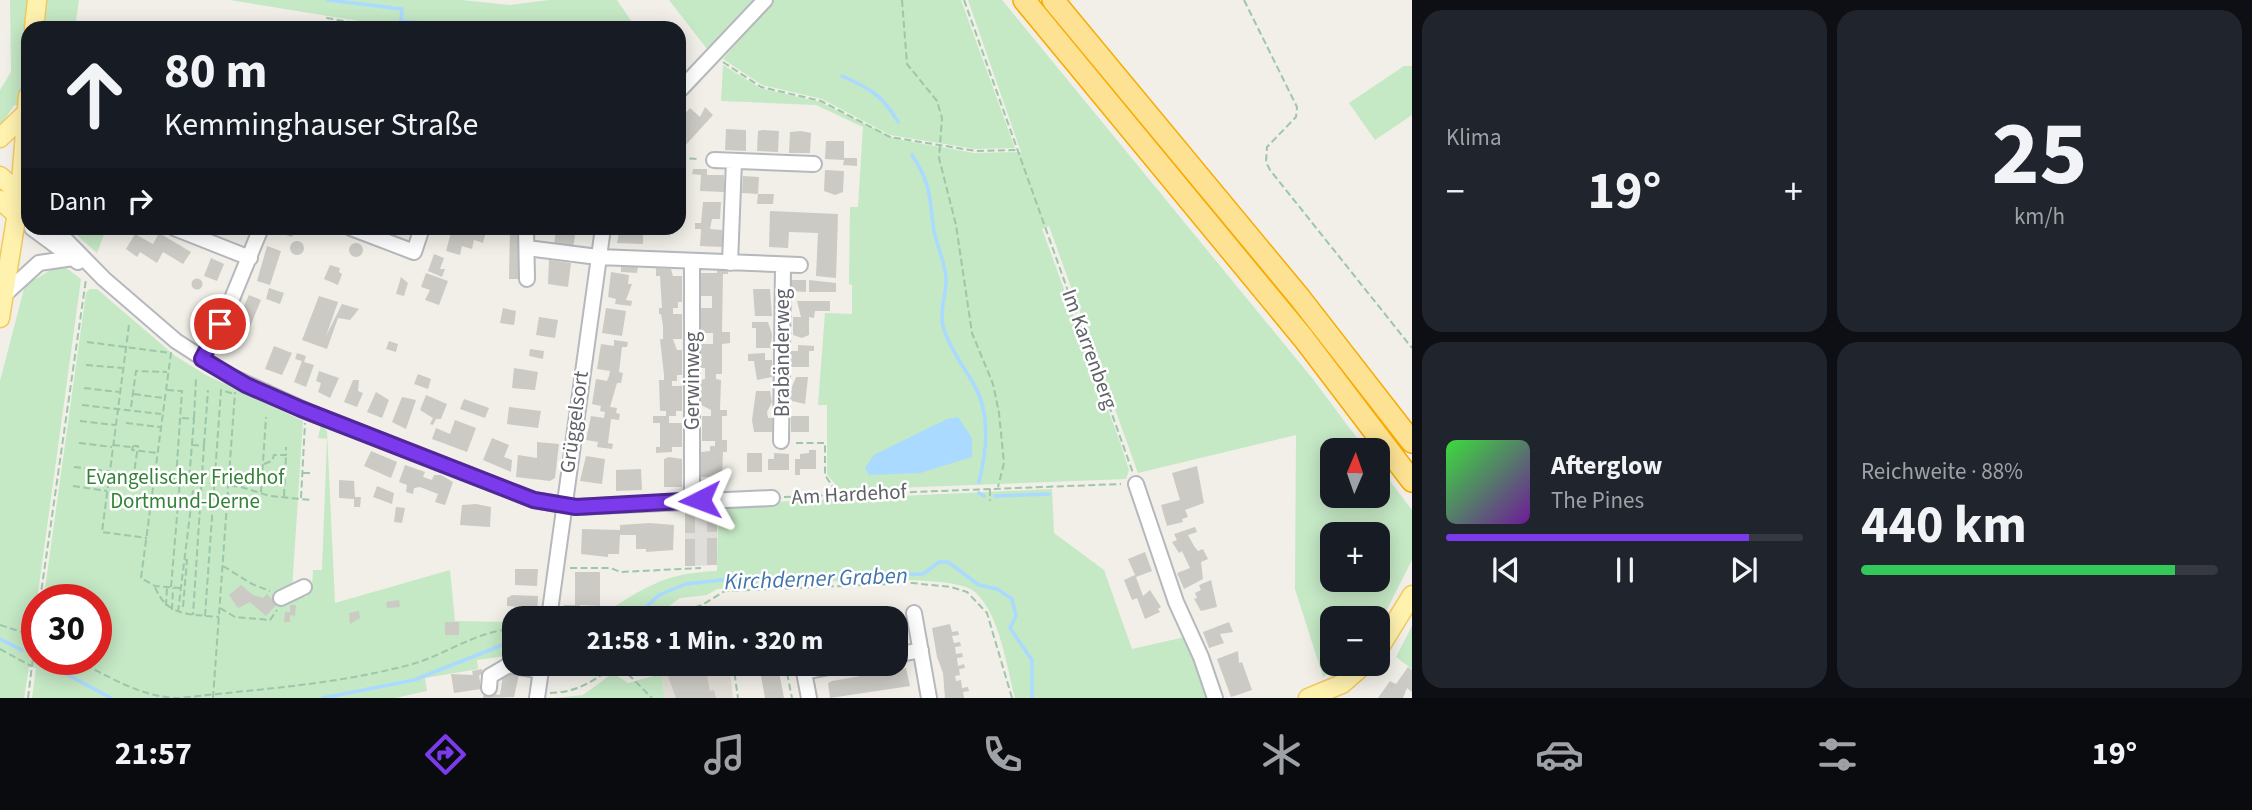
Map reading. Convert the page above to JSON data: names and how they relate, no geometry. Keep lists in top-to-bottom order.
{
  "streets": {
    "street": [
      "Brabänderweg",
      "Gerwinweg",
      "Grüggelsort",
      "Am Hardehof"
    ],
    "path": ["Im Karrenberg"]
  },
  "crossings": [
    ["Im Karrenberg", "Am Hardehof"],
    ["Brabänderweg", "Gerwinweg"],
    ["Brabänderweg", "Grüggelsort"],
    ["Gerwinweg", "Am Hardehof"],
    ["Grüggelsort", "Am Hardehof"]
  ],
  "water": ["Kirchderner Graben"],
  "parks": ["Evangelischer Friedhof Dortmund-Derne"],
  "north": "top",
  "page": {
    "tile": [
      "Klima",
      ["25", "km/h"],
      ["Reichweite · 88%", "440 km"]
    ],
    "turn": ["80 m", "Kemminghauser Straße"],
    "heat": ["−", "19°", "+"],
    "then": "Dann",
    "map_buttons": ["+", "−"],
    "song": ["Afterglow", "The Pines"],
    "limit": "30",
    "trip": "21:58 · 1 Min. · 320 m",
    "tabs": ["21:57", "19°"]
  }
}
